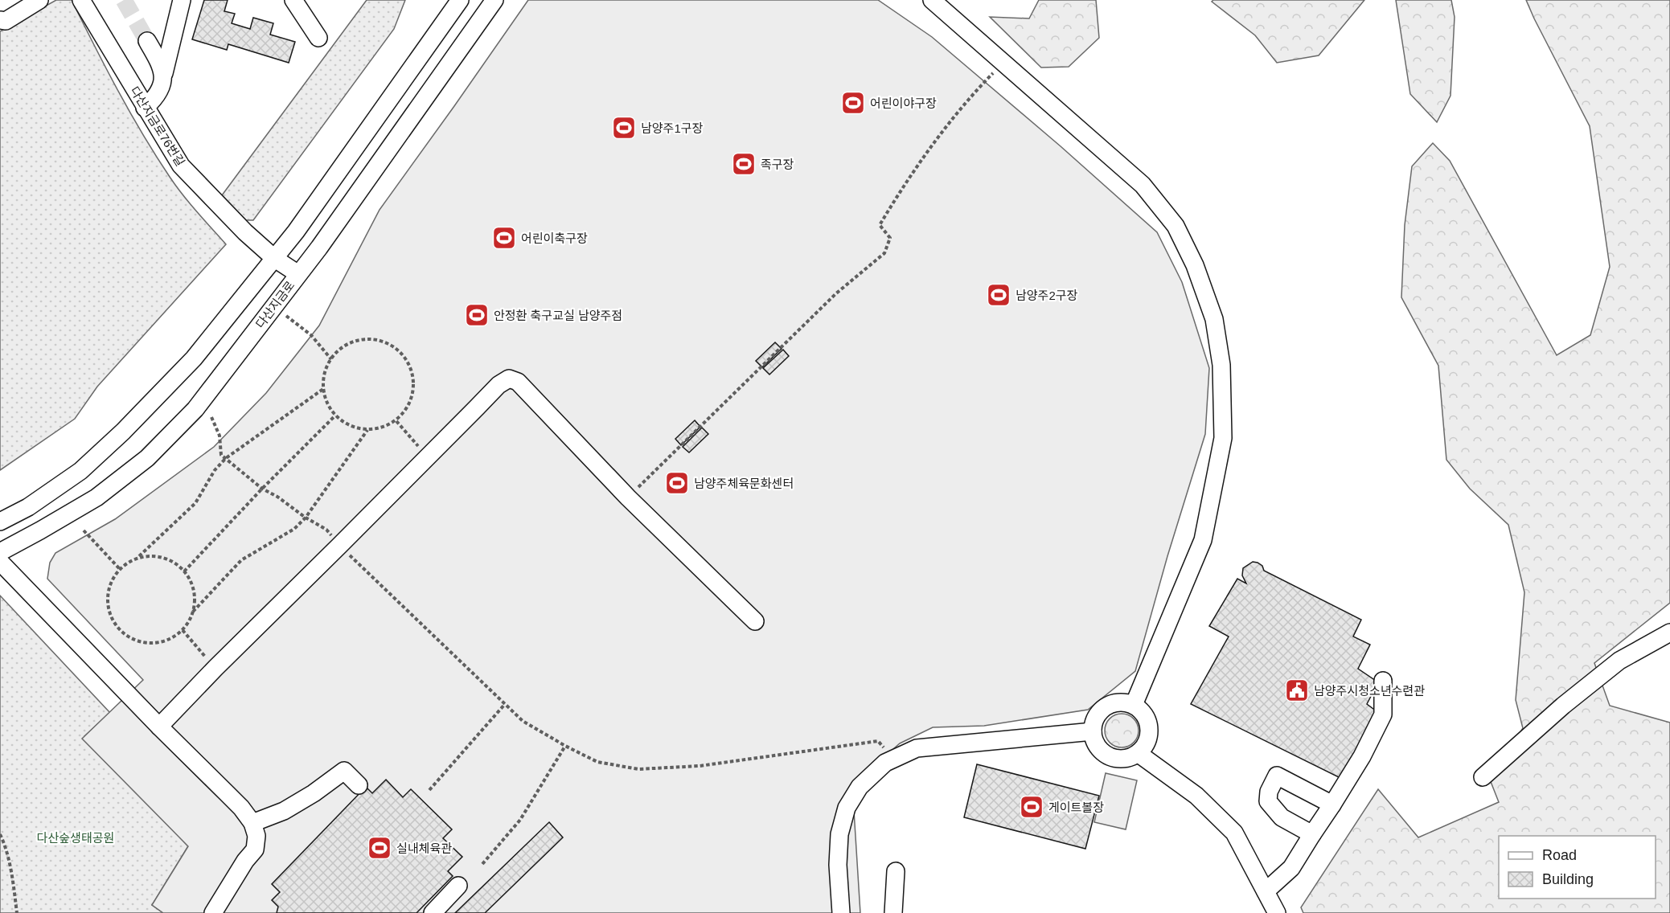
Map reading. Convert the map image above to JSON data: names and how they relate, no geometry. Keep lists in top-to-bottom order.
{
  "streets": {
    "street": ["다산지금로76번길", "다산지금로"]
  },
  "crossings": [
    ["다산지금로76번길", "다산지금로"]
  ],
  "parks": ["다산숲생태공원"],
  "places": {
    "sports": [
      "어린이야구장",
      "남양주1구장",
      "족구장",
      "어린이축구장",
      "남양주2구장",
      "안정환 축구교실 남양주점",
      "남양주체육문화센터",
      "게이트볼장",
      "실내체육관"
    ],
    "public building": ["남양주시청소년수련관"]
  },
  "legend": ["Road", "Building"]
}
